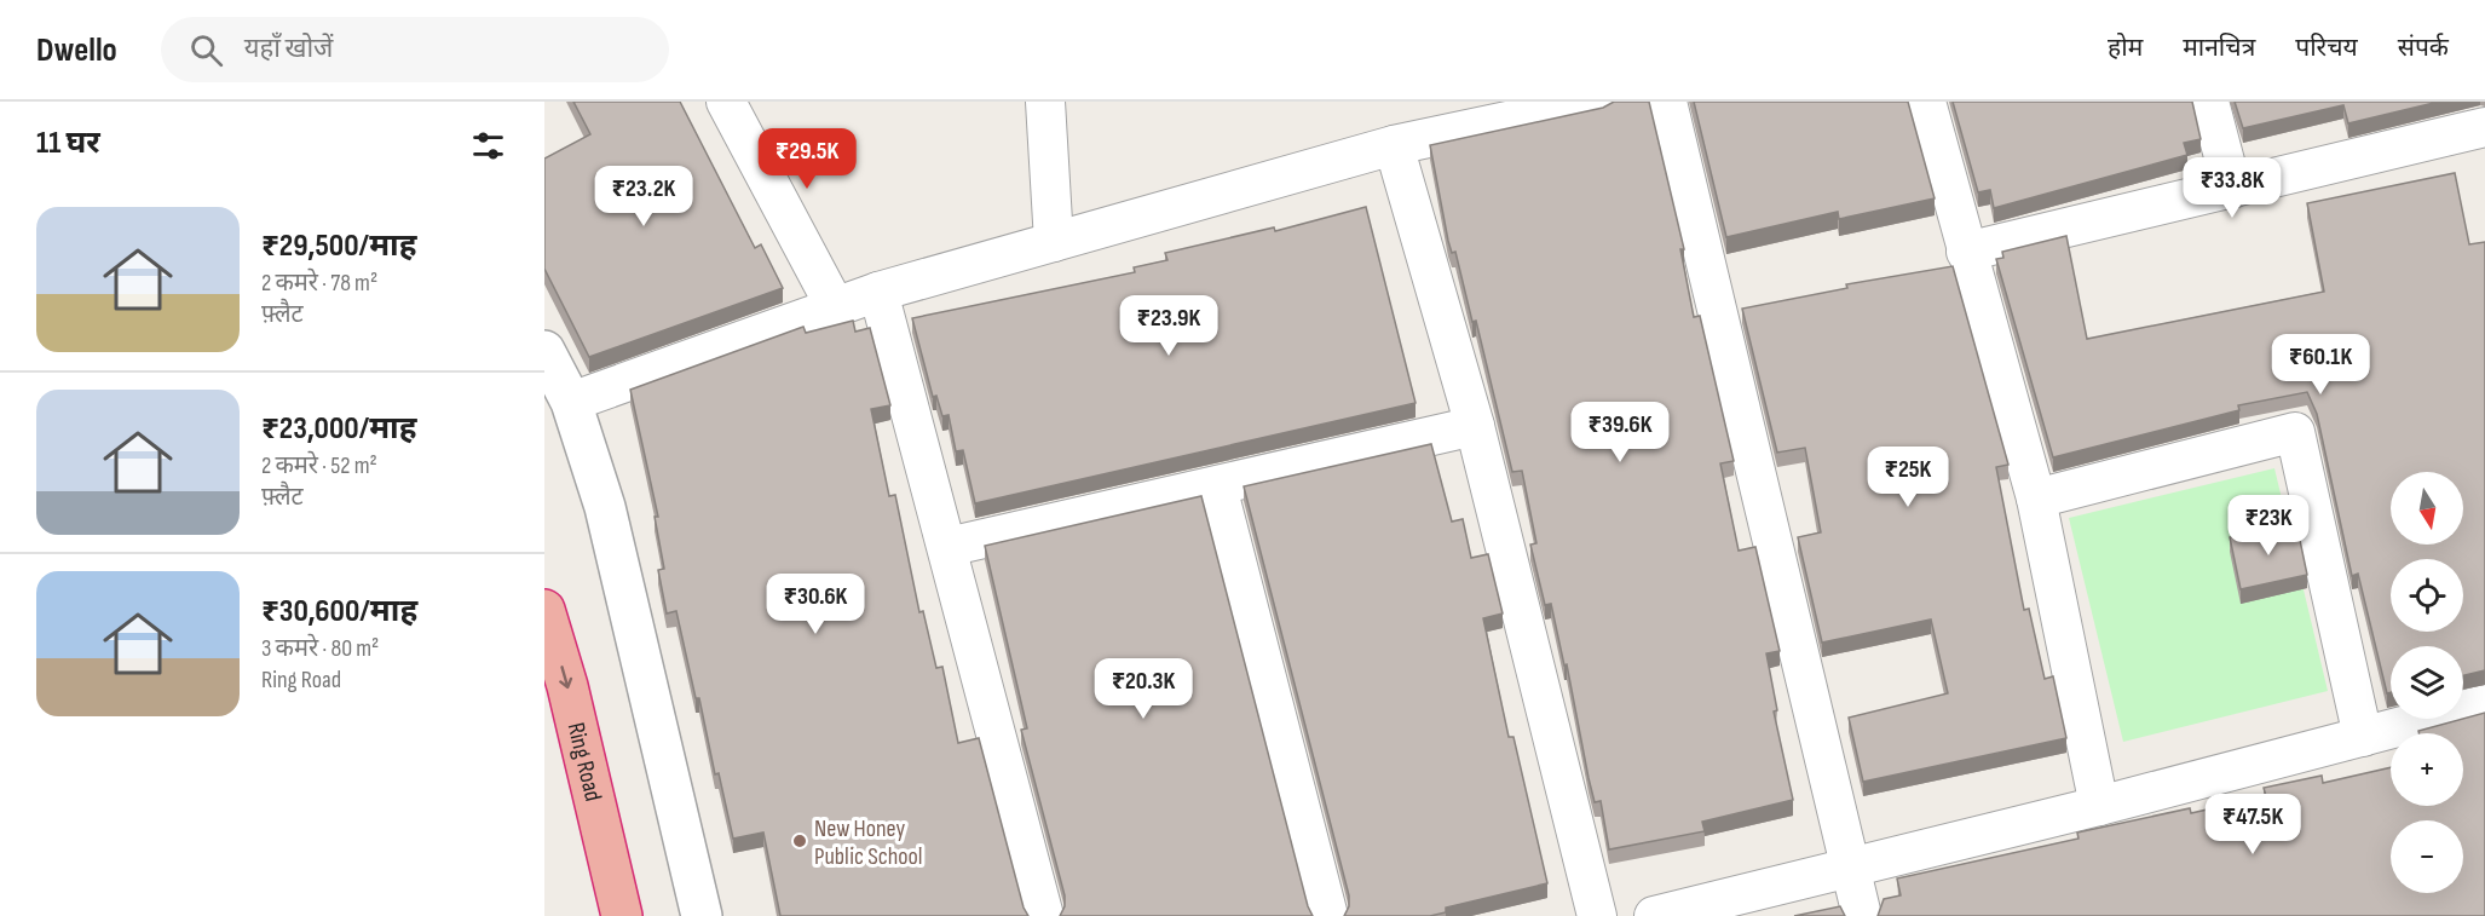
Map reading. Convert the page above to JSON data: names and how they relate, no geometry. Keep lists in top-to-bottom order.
{
  "streets": {
    "highway": ["Ring Road"]
  },
  "one_way": ["Ring Road"],
  "places": ["New Honey Public School"],
  "north": "bottom",
  "page": {
    "header": "Dwello",
    "search": "यहाँ खोजें",
    "nav": [
      "होम",
      "मानचित्र",
      "परिचय",
      "संपर्क"
    ],
    "heading": "11 घर",
    "price": [
      "₹29.5K",
      "₹33.8K",
      "₹23.2K",
      "₹23.9K",
      "₹60.1K",
      "₹39.6K",
      "₹25K",
      "₹23K",
      "₹30.6K",
      "₹20.3K",
      "₹47.5K"
    ],
    "list": [
      {
        "name": "₹29,500/माह",
        "note": "2 कमरे · 78 m² · फ़्लैट"
      },
      {
        "name": "₹23,000/माह",
        "note": "2 कमरे · 52 m² · फ़्लैट"
      },
      {
        "name": "₹30,600/माह",
        "note": "3 कमरे · 80 m² · Ring Road"
      }
    ],
    "map_buttons": ["+", "−"]
  }
}
